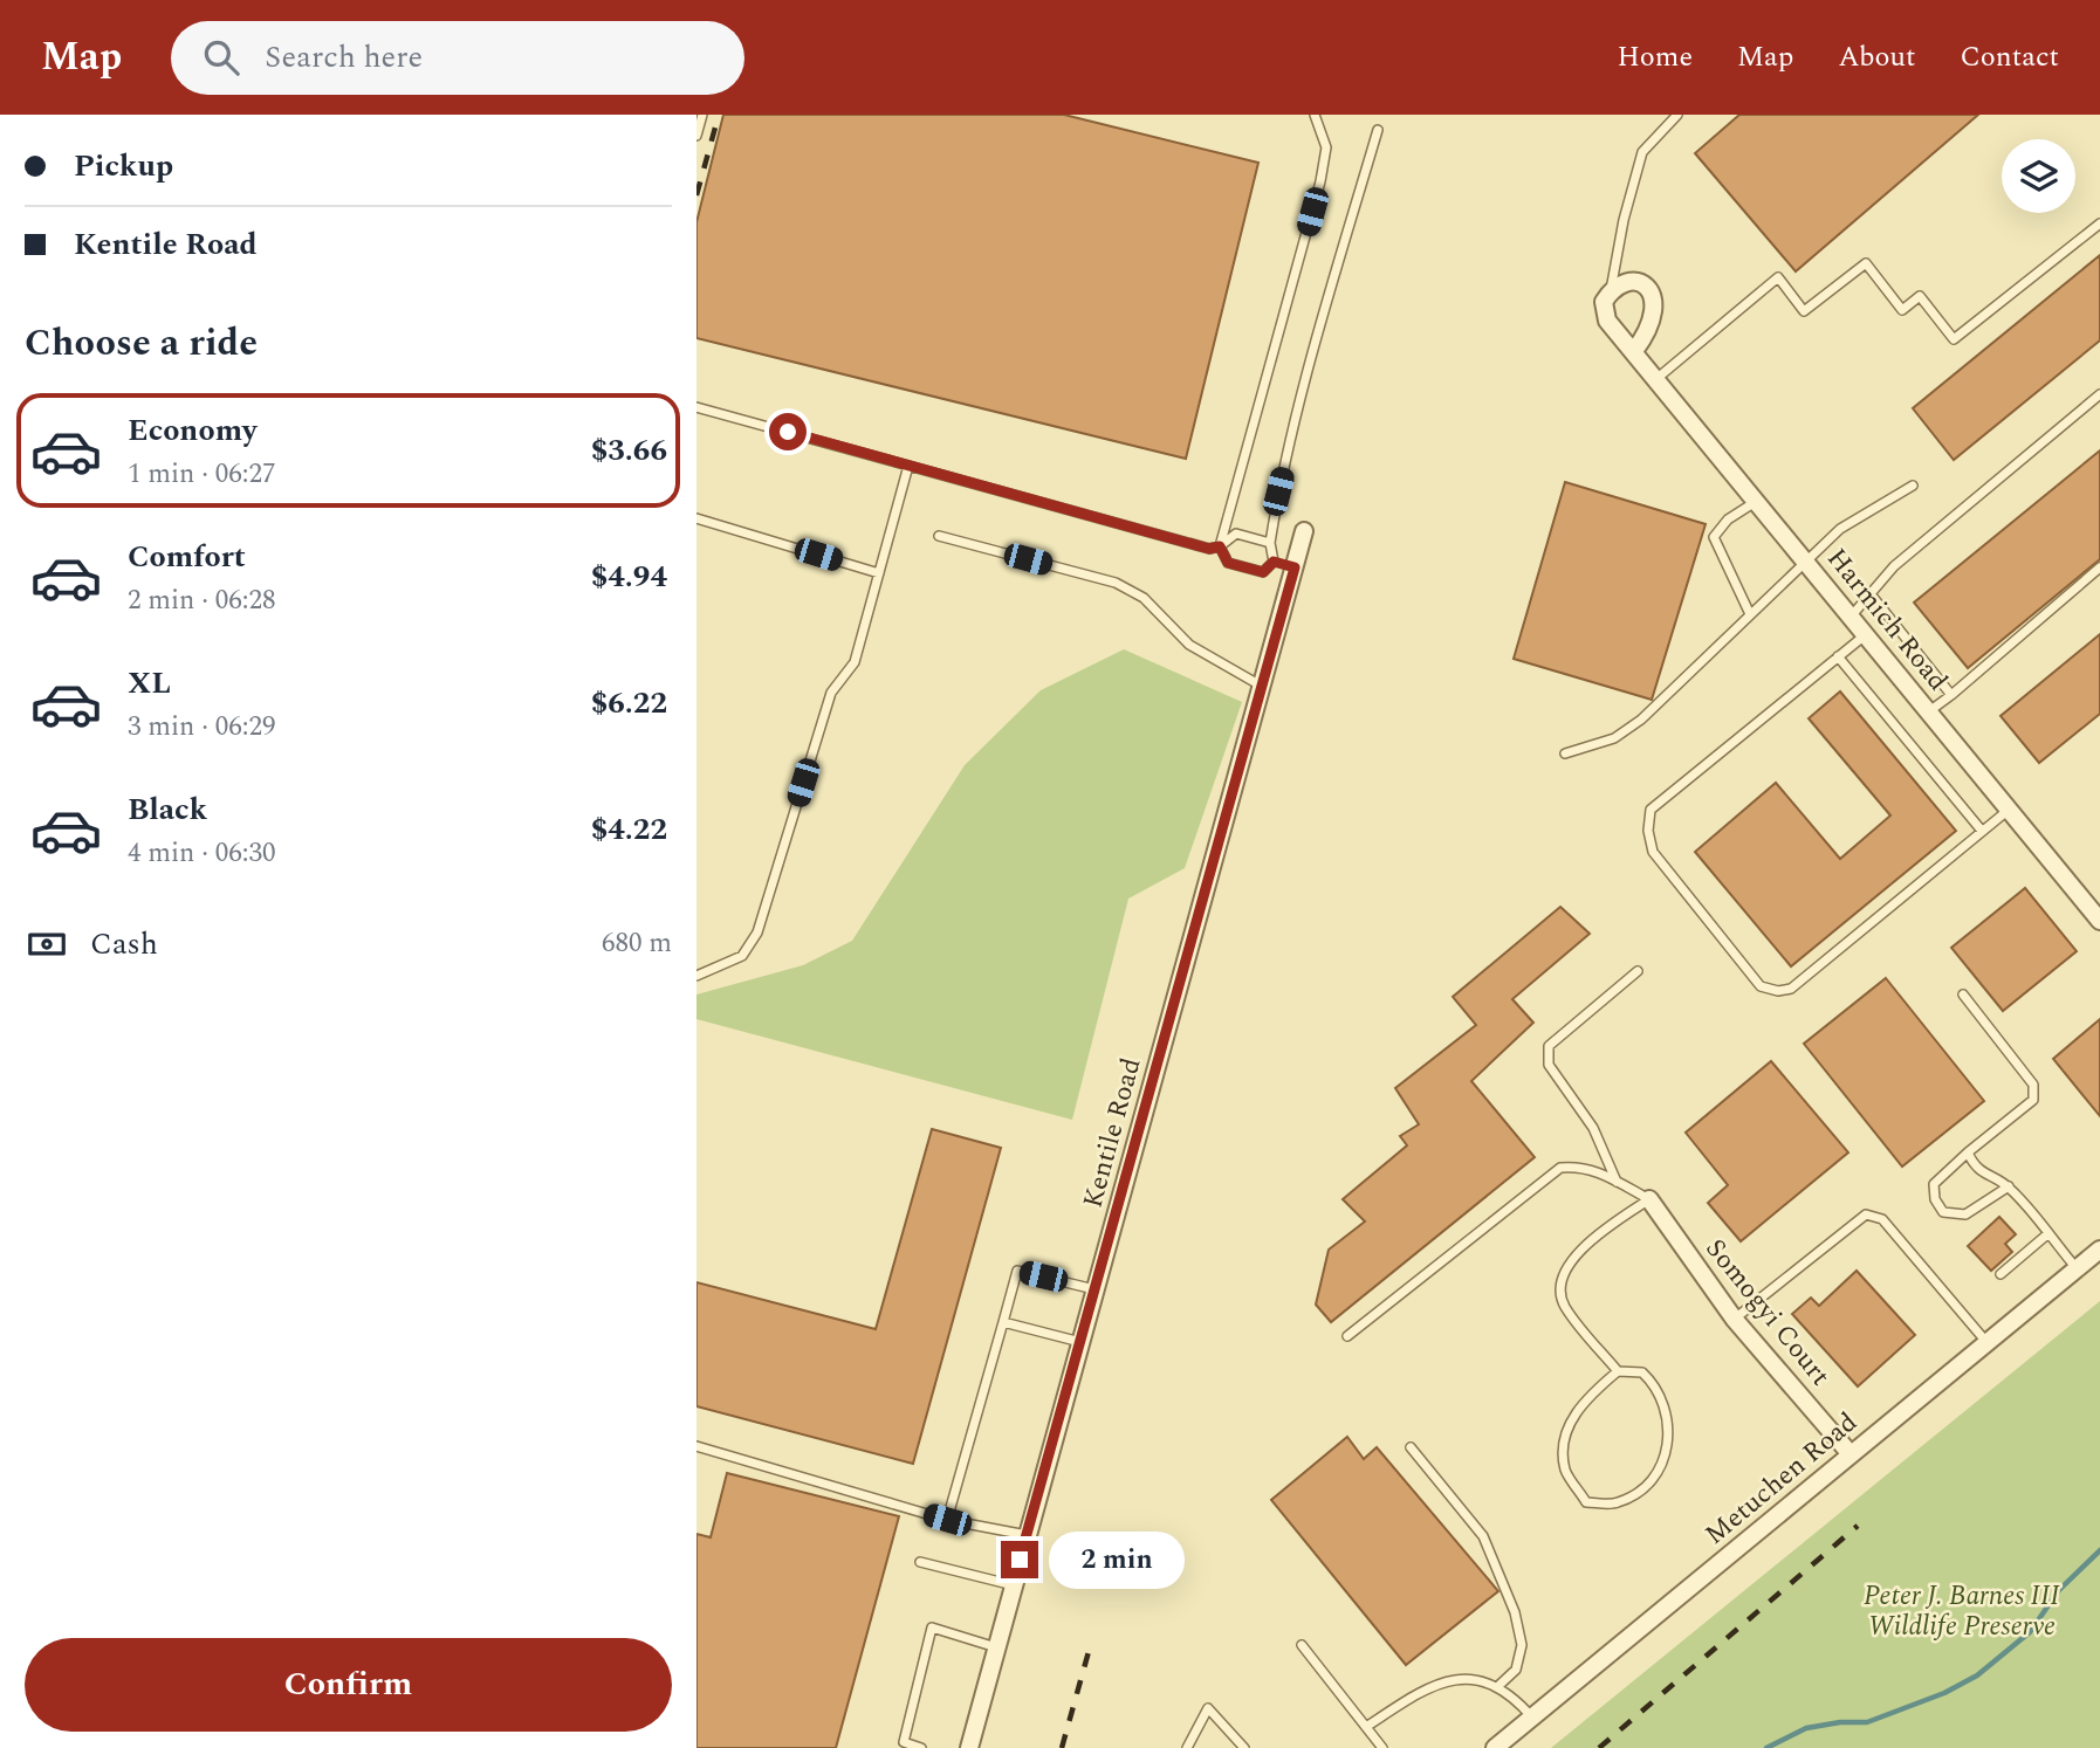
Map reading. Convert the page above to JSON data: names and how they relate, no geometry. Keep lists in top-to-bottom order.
{
  "streets": {
    "street": [
      "Harmich Road",
      "Kentile Road",
      "Somogyi Court",
      "Metuchen Road"
    ]
  },
  "crossings": [
    ["Somogyi Court", "Metuchen Road"]
  ],
  "parks": ["Peter J. Barnes III Wildlife Preserve"],
  "page": {
    "header": "Map",
    "search": "Search here",
    "nav": [
      "Home",
      "Map",
      "About",
      "Contact"
    ],
    "banner": ["Pickup", "Kentile Road"],
    "heading": "Choose a ride",
    "list": [
      {
        "name": "Economy",
        "note": "1 min · 06:27",
        "value": "$3.66"
      },
      {
        "name": "Comfort",
        "note": "2 min · 06:28",
        "value": "$4.94"
      },
      {
        "name": "XL",
        "note": "3 min · 06:29",
        "value": "$6.22"
      },
      {
        "name": "Black",
        "note": "4 min · 06:30",
        "value": "$4.22"
      }
    ],
    "pay": ["Cash", "680 m"],
    "bubble": "2 min",
    "buttons": "Confirm"
  }
}
